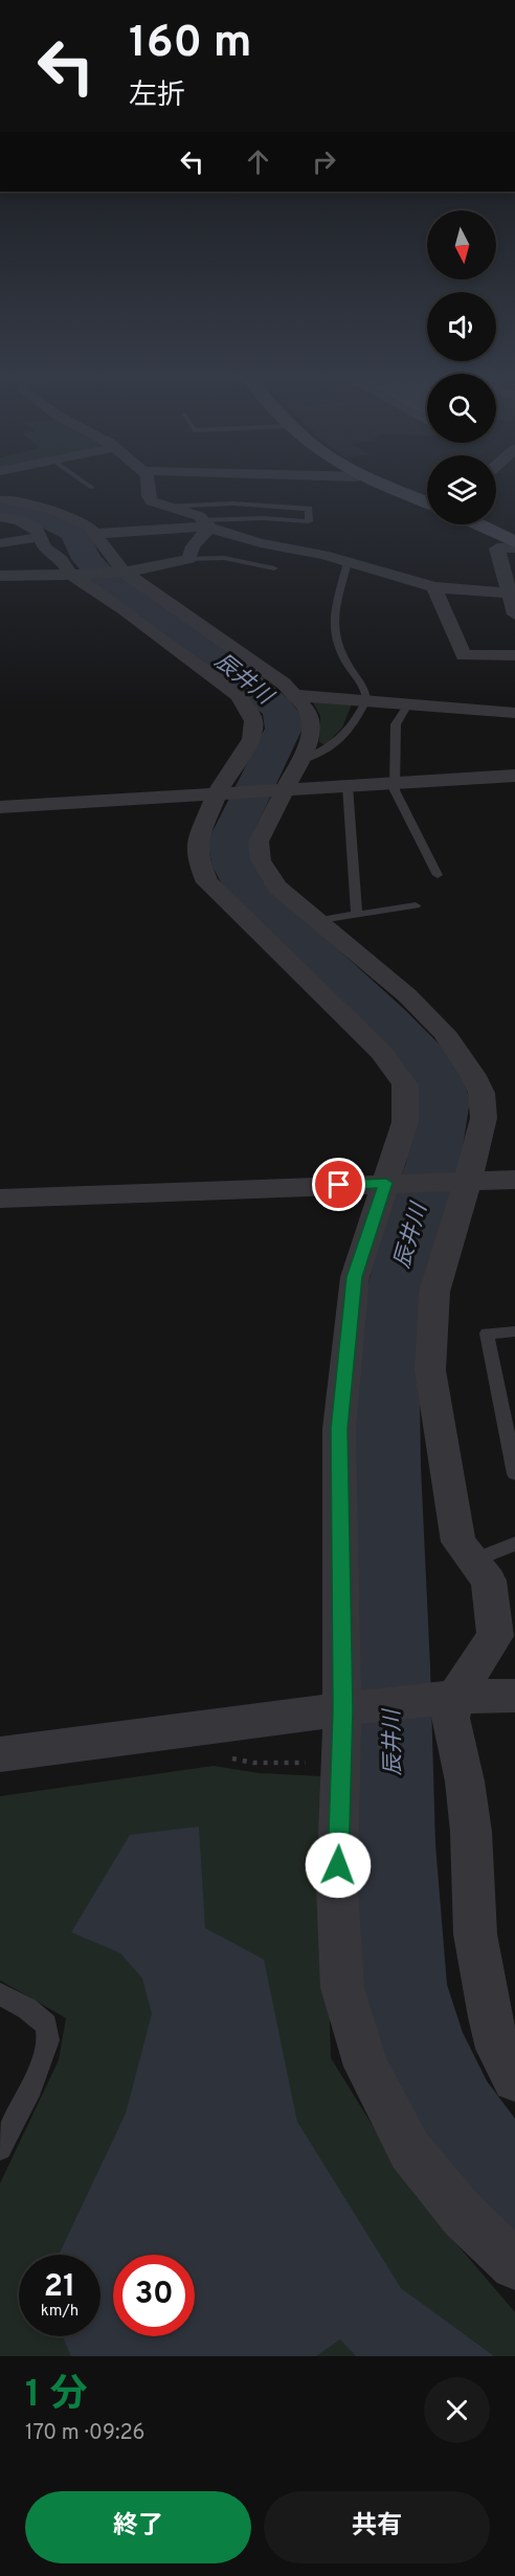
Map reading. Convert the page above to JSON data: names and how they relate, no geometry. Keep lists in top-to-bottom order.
{
  "water": ["辰井川"],
  "north": "bottom",
  "page": {
    "turn": ["160 m", "左折"],
    "speed": "21 km/h",
    "limit": "30",
    "heading": ["1 分", "170 m · 09:26"],
    "buttons": ["終了", "共有"]
  }
}
